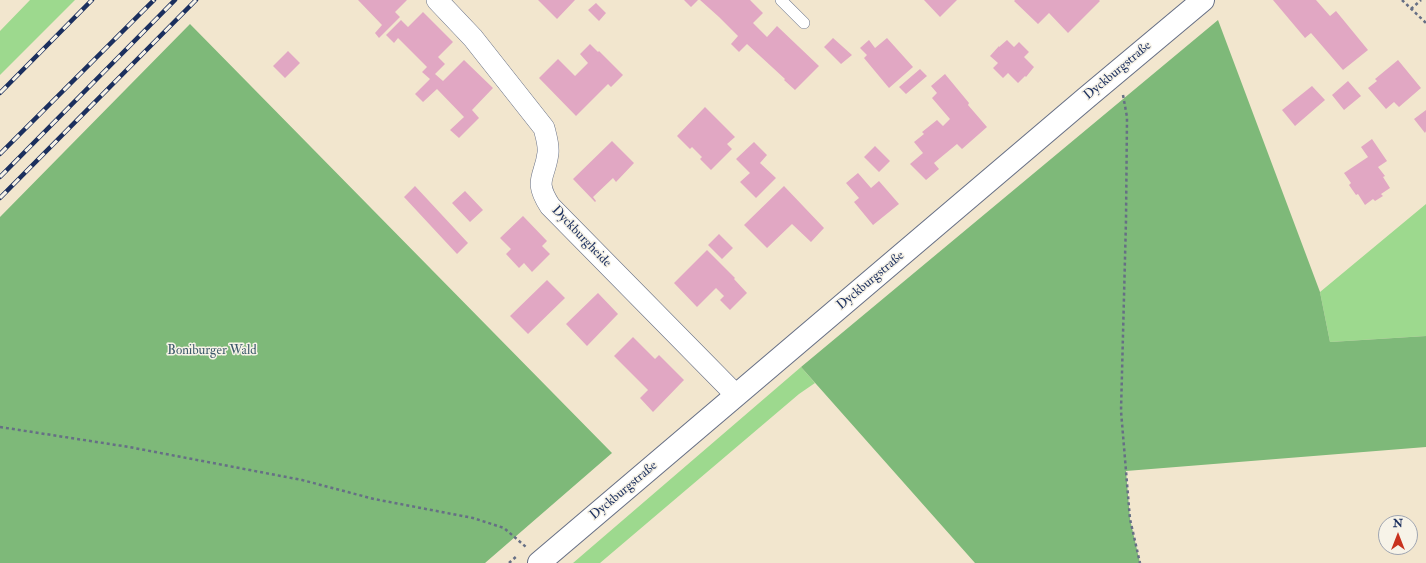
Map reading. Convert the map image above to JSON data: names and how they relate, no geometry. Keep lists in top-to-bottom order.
{
  "streets": {
    "street": ["Dyckburgstraße", "Dyckburgheide"]
  },
  "crossings": [
    ["Dyckburgstraße", "Dyckburgheide"]
  ],
  "parks": ["Boniburger Wald"],
  "north": "top"
}
